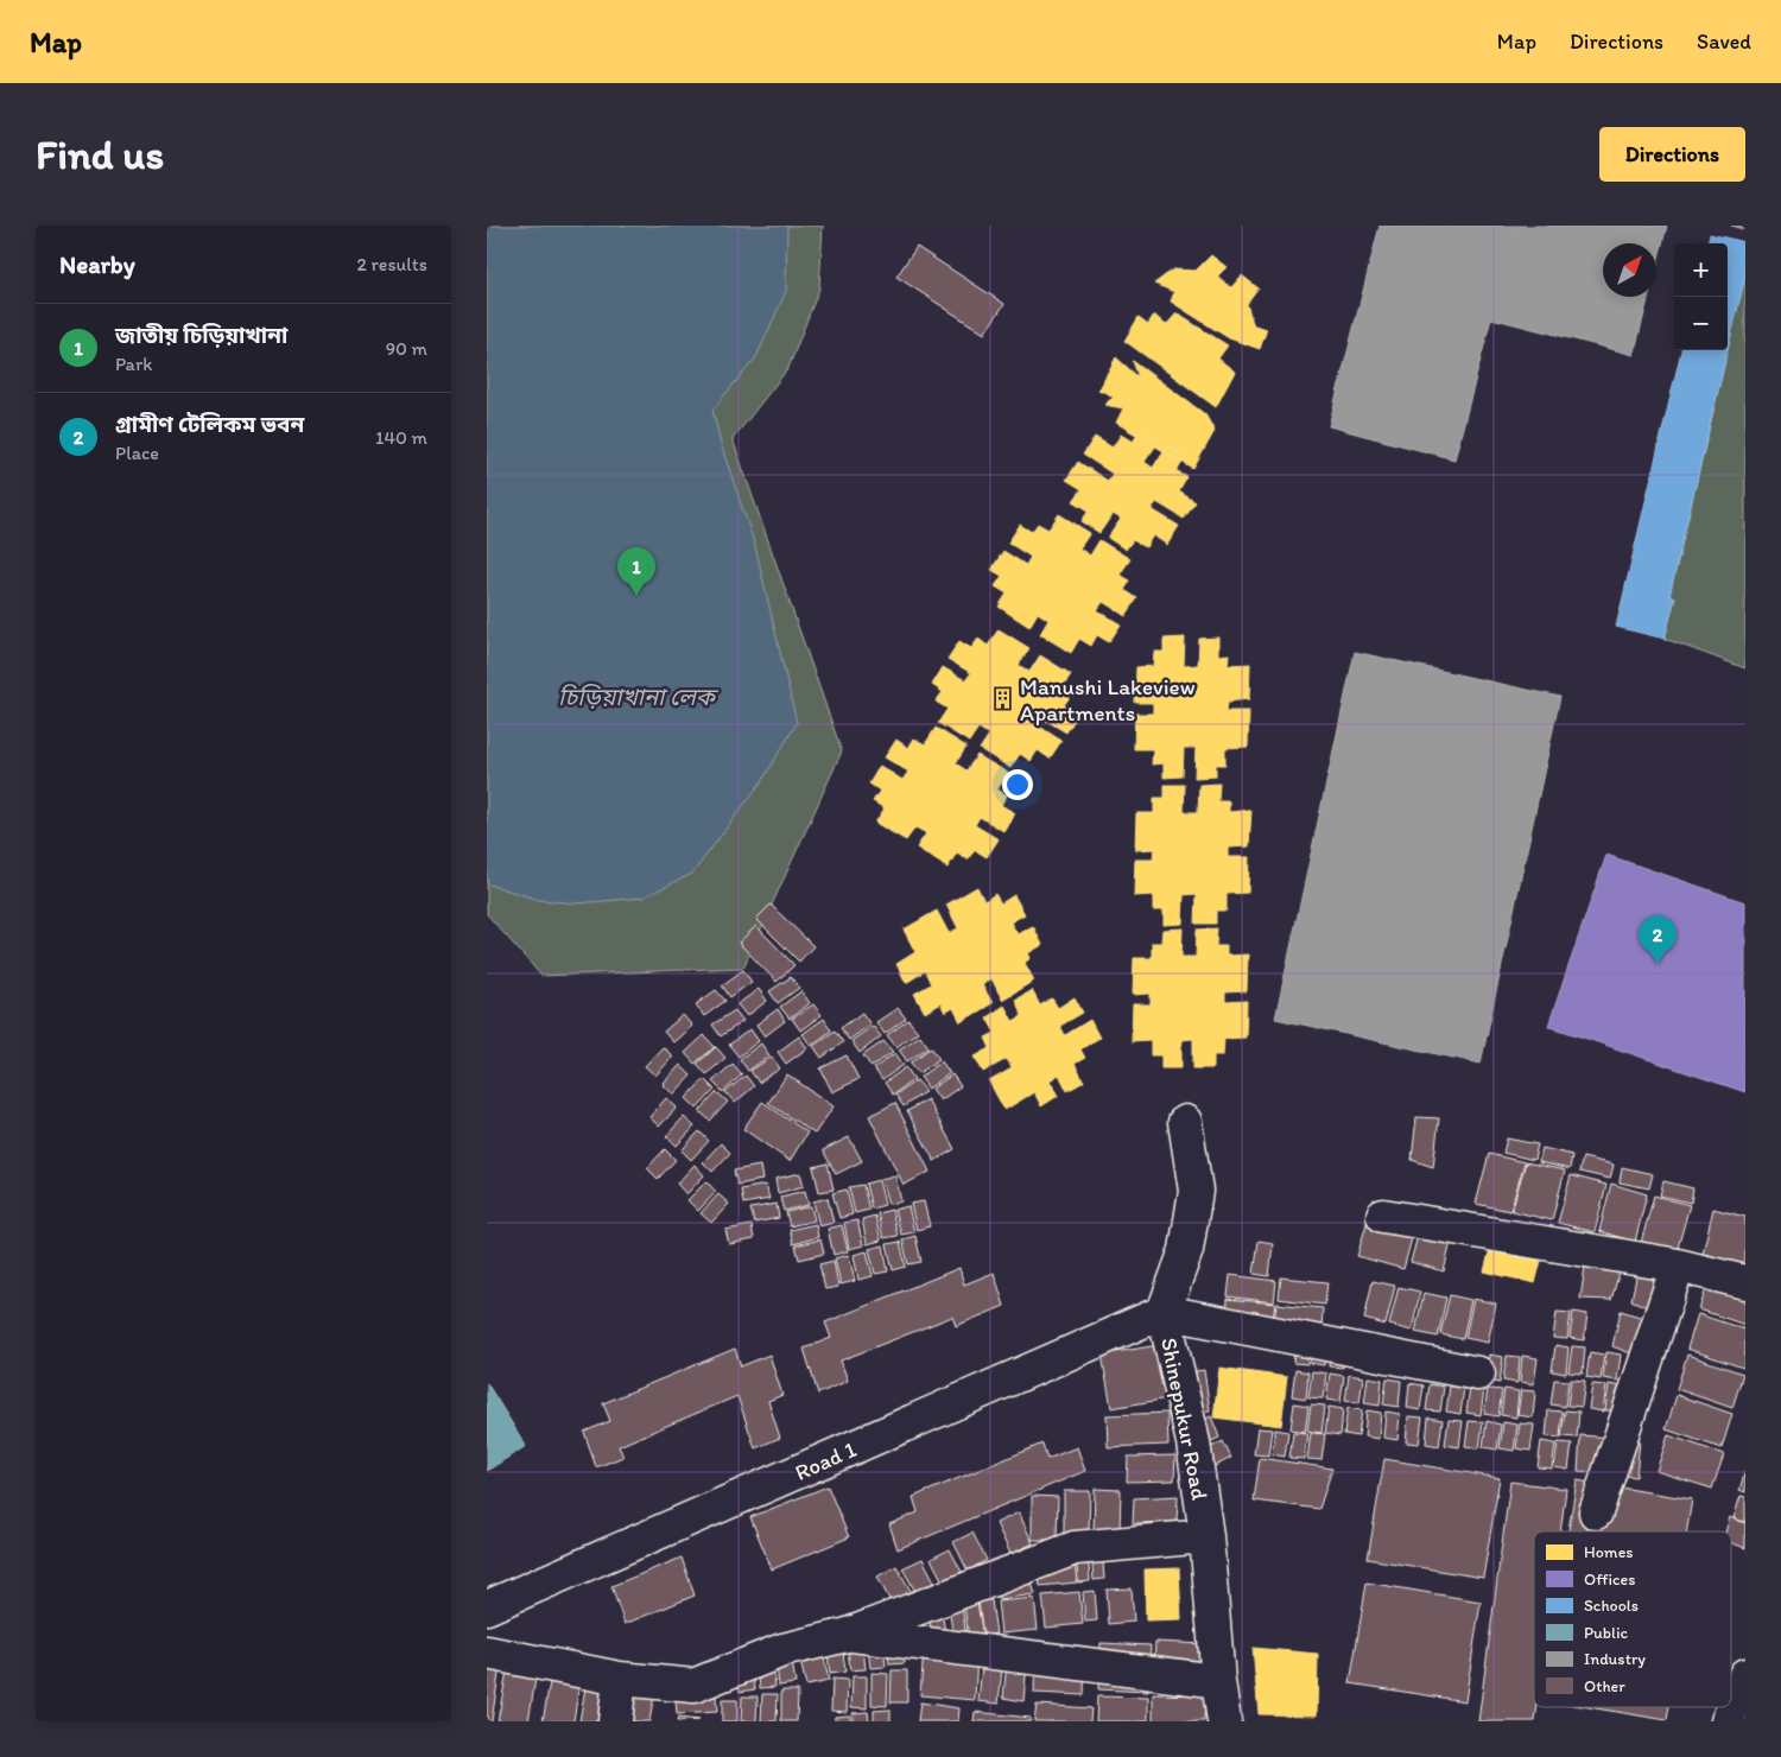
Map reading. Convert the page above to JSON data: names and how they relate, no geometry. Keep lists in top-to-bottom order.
{
  "streets": {
    "street": ["Shinepukur Road", "Road 1"]
  },
  "crossings": [
    ["Shinepukur Road", "Road 1"]
  ],
  "water": ["চিড়িয়াখানা লেক"],
  "places": {
    "building": ["Manushi Lakeview Apartments"]
  },
  "legend": [
    "Homes",
    "Offices",
    "Schools",
    "Public",
    "Industry",
    "Other"
  ],
  "north": "top right",
  "page": {
    "header": "Map",
    "nav": ["Map", "Directions", "Saved"],
    "buttons": "Directions",
    "title": "Find us",
    "heading": ["Nearby", "2 results"],
    "map_buttons": ["+", "−"],
    "list": [
      {
        "mark": "1",
        "name": "জাতীয় চিড়িয়াখানা",
        "note": "Park",
        "value": "90 m"
      },
      {
        "mark": "2",
        "name": "গ্রামীণ টেলিকম ভবন",
        "note": "Place",
        "value": "140 m"
      }
    ],
    "pins": ["1", "2"]
  }
}
